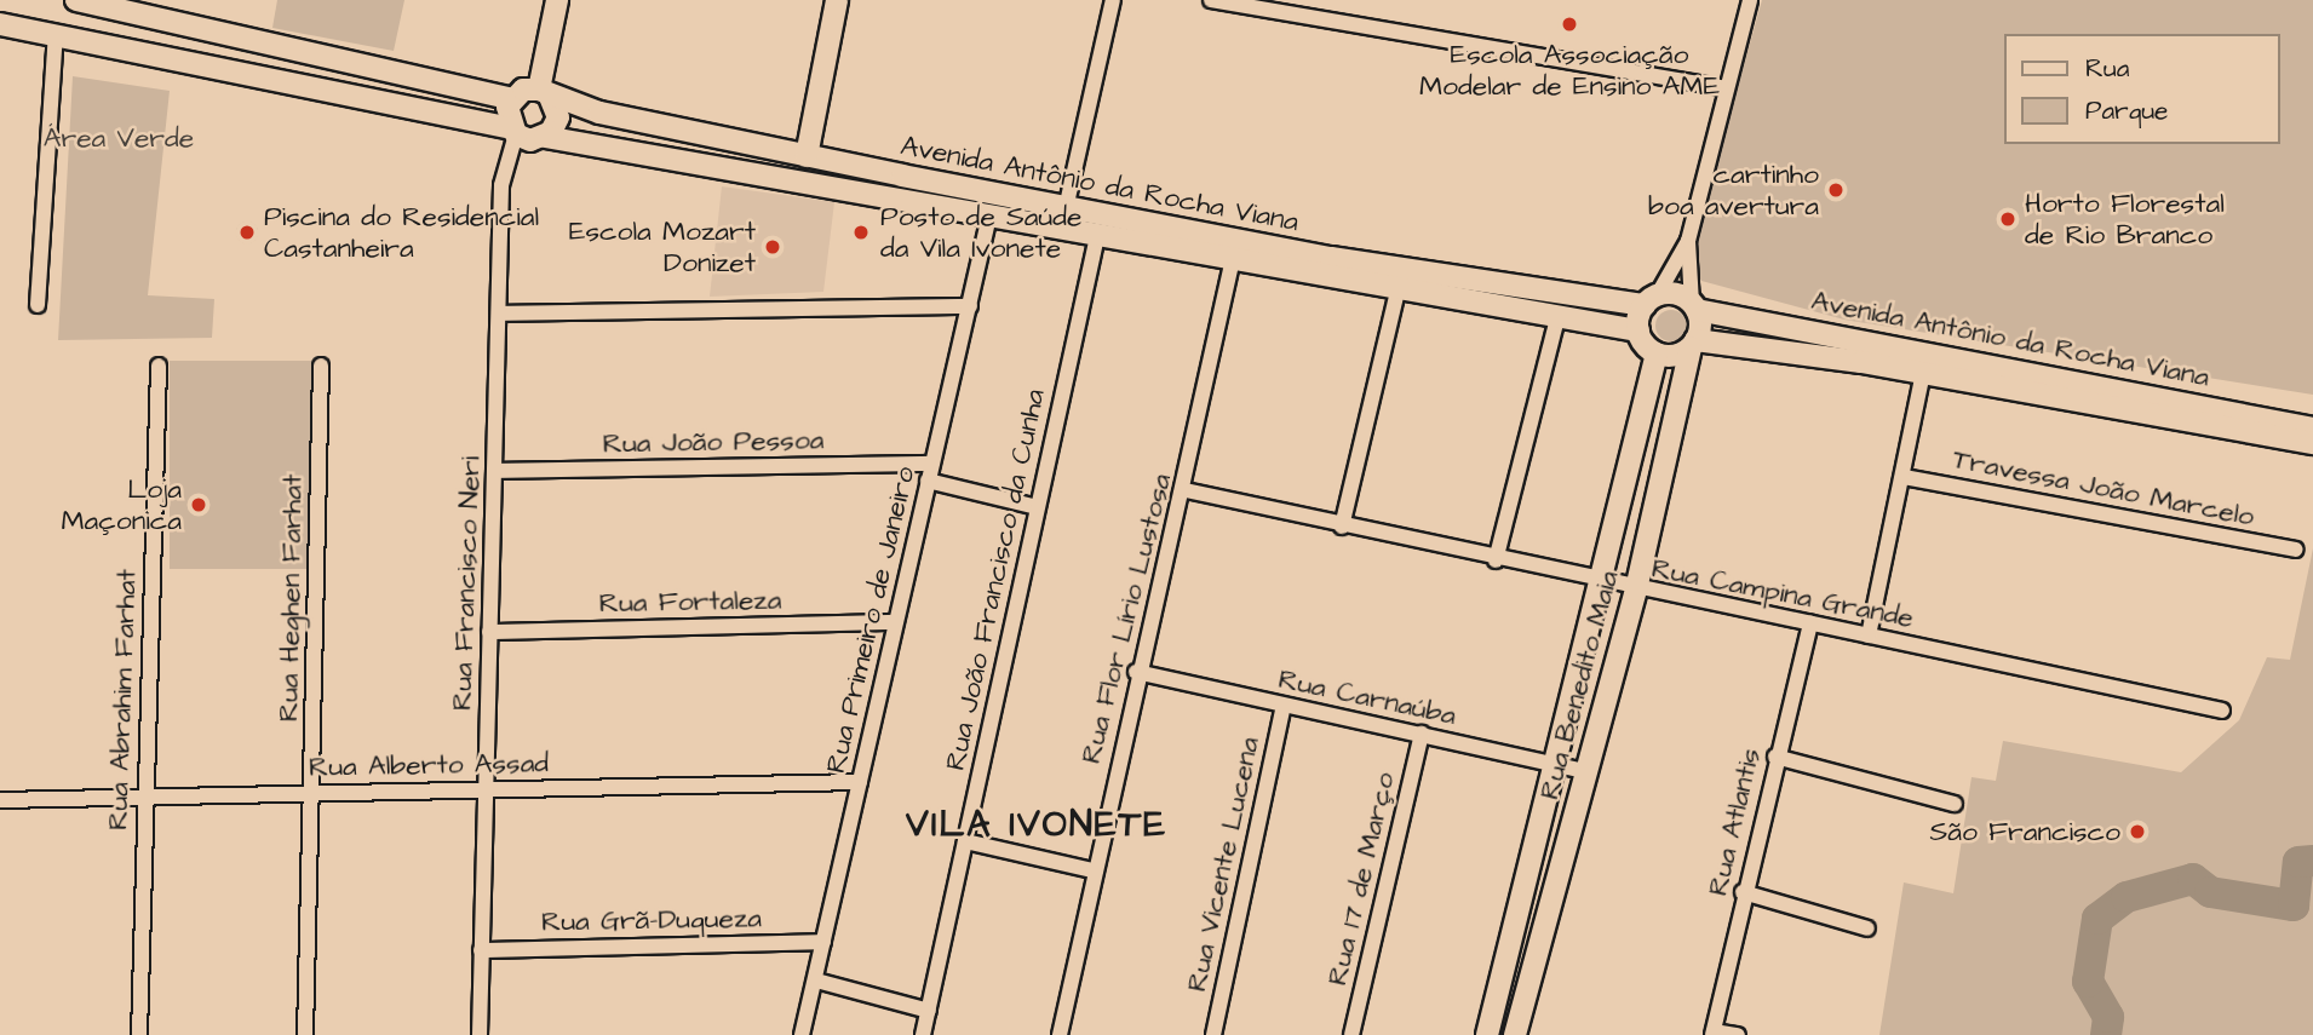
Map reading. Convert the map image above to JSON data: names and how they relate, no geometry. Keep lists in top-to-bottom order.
{
  "streets": {
    "main road": ["Avenida Antônio da Rocha Viana", "Rua Benedito Maia"],
    "street": [
      "Rua João Pessoa",
      "Travessa João Marcelo",
      "Rua João Francisco da Cunha",
      "Rua Francisco Neri",
      "Rua Campina Grande",
      "Rua Heghen Farhat",
      "Rua Fortaleza",
      "Rua Flor Lírio Lustosa",
      "Rua Primeiro de Janeiro",
      "Rua Carnaúba",
      "Rua Abrahim Farhat",
      "Rua Alberto Assad",
      "Rua Atlantis",
      "Rua Vicente Lucena",
      "Rua 17 de Março",
      "Rua Grã-Duqueza"
    ]
  },
  "crossings": [
    ["Avenida Antônio da Rocha Viana", "Rua João Francisco da Cunha"],
    ["Avenida Antônio da Rocha Viana", "Rua Francisco Neri"],
    ["Avenida Antônio da Rocha Viana", "Rua Flor Lírio Lustosa"],
    ["Avenida Antônio da Rocha Viana", "Rua Primeiro de Janeiro"],
    ["Avenida Antônio da Rocha Viana", "Rua Benedito Maia"],
    ["Rua João Pessoa", "Rua Francisco Neri"],
    ["Rua João Pessoa", "Rua Primeiro de Janeiro"],
    ["Rua Francisco Neri", "Rua Fortaleza"],
    ["Rua Francisco Neri", "Rua Alberto Assad"],
    ["Rua Francisco Neri", "Rua Grã-Duqueza"],
    ["Rua Campina Grande", "Rua Flor Lírio Lustosa"],
    ["Rua Campina Grande", "Rua Benedito Maia"],
    ["Rua Campina Grande", "Rua Atlantis"],
    ["Rua Heghen Farhat", "Rua Alberto Assad"],
    ["Rua Fortaleza", "Rua Primeiro de Janeiro"],
    ["Rua Flor Lírio Lustosa", "Rua Carnaúba"],
    ["Rua Primeiro de Janeiro", "Rua Alberto Assad"],
    ["Rua Primeiro de Janeiro", "Rua Grã-Duqueza"],
    ["Rua Benedito Maia", "Rua Carnaúba"],
    ["Rua Carnaúba", "Rua Vicente Lucena"],
    ["Rua Carnaúba", "Rua 17 de Março"],
    ["Rua Abrahim Farhat", "Rua Alberto Assad"]
  ],
  "districts": ["VILA IVONETE"],
  "parks": ["Área Verde"],
  "places": [
    "Escola Associação Modelar de Ensino AME",
    "cartinho boa avertura",
    "Horto Florestal de Rio Branco",
    "Piscina do Residencial Castanheira",
    "Posto de Saúde da Vila Ivonete",
    "Escola Mozart Donizet",
    "Loja Maçonica",
    "São Francisco"
  ],
  "legend": ["Rua", "Parque"]
}
